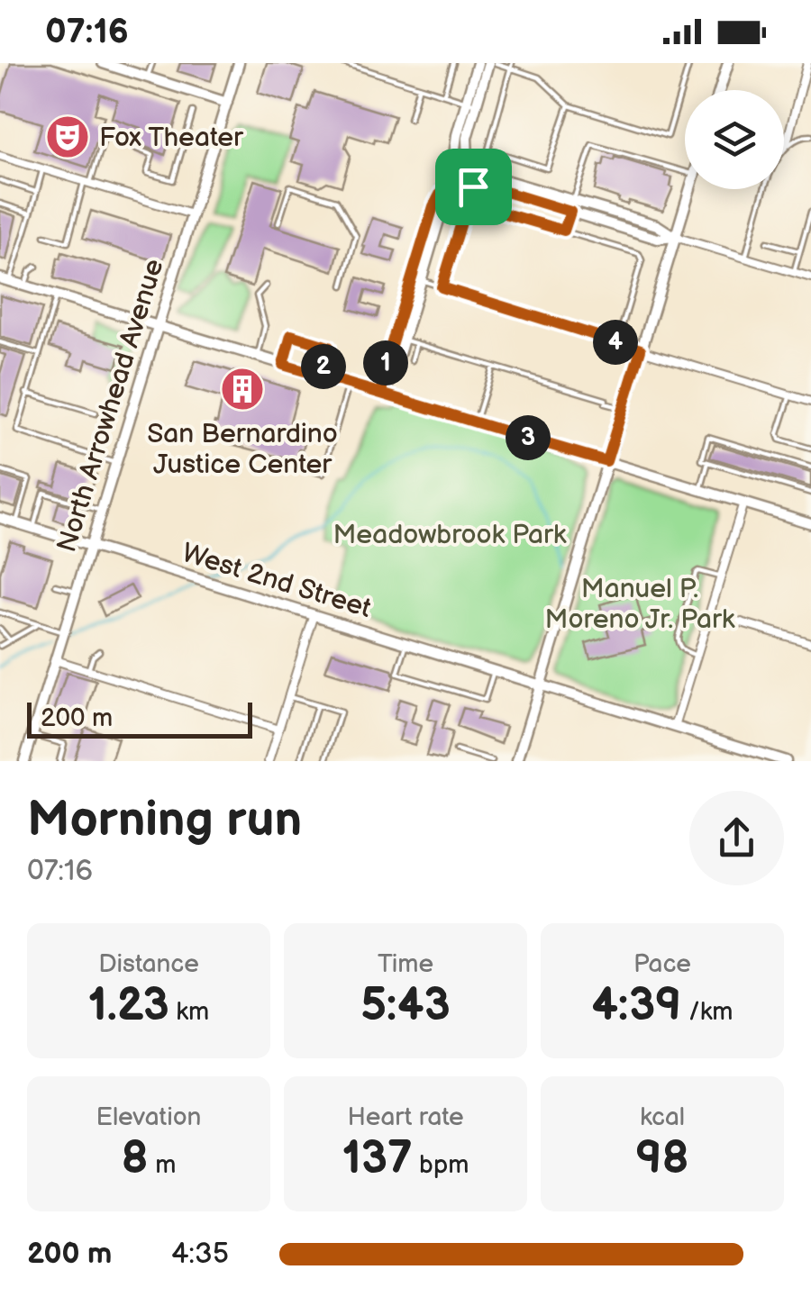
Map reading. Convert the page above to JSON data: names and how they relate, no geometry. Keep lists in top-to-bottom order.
{
  "streets": {
    "street": ["North Arrowhead Avenue", "West 2nd Street"]
  },
  "crossings": [
    ["North Arrowhead Avenue", "West 2nd Street"]
  ],
  "parks": ["Meadowbrook Park", "Manuel P. Moreno Jr. Park"],
  "places": {
    "theatre": ["Fox Theater"],
    "building": ["San Bernardino Justice Center"]
  },
  "scale_bar": "200 m",
  "page": {
    "status": "07:16",
    "pins": [
      "4",
      "1",
      "2",
      "3"
    ],
    "scale": "200 m",
    "heading": ["Morning run", "07:16"],
    "stats": [
      ["Distance", "1.23 km"],
      ["Time", "5:43"],
      ["Pace", "4:39 /km"],
      ["Elevation", "8 m"],
      ["Heart rate", "137 bpm"],
      ["kcal", "98"]
    ],
    "list": [
      {
        "name": "200 m",
        "note": "4:35"
      }
    ]
  }
}
